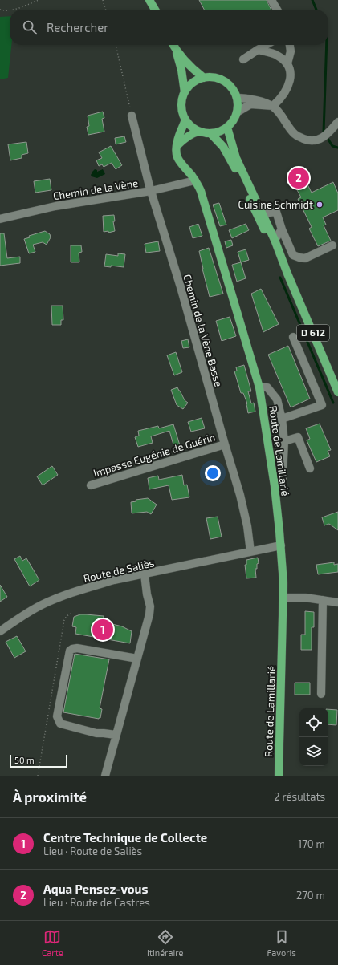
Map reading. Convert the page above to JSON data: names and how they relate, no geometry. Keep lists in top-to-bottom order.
{
  "streets": {
    "main road": ["D 612", "Route de Lamillarié"],
    "street": [
      "Chemin de la Vène",
      "Chemin de la Vène Basse",
      "Impasse Eugénie de Guérin",
      "Route de Saliès"
    ]
  },
  "crossings": [
    ["Chemin de la Vène", "Chemin de la Vène Basse"],
    ["Chemin de la Vène", "Route de Lamillarié"],
    ["Chemin de la Vène Basse", "Impasse Eugénie de Guérin"],
    ["Chemin de la Vène Basse", "Route de Saliès"],
    ["Route de Lamillarié", "Route de Saliès"]
  ],
  "places": ["Cuisine Schmidt"],
  "scale_bar": "50 m",
  "page": {
    "search": "Rechercher",
    "pins": ["2", "1"],
    "scale": "50 m",
    "heading": ["À proximité", "2 résultats"],
    "list": [
      {
        "mark": "1",
        "name": "Centre Technique de Collecte",
        "note": "Lieu · Route de Saliès",
        "value": "170 m"
      },
      {
        "mark": "2",
        "name": "Aqua Pensez-vous",
        "note": "Lieu · Route de Castres",
        "value": "270 m"
      }
    ],
    "nav": ["Carte", "Itinéraire", "Favoris"]
  }
}
